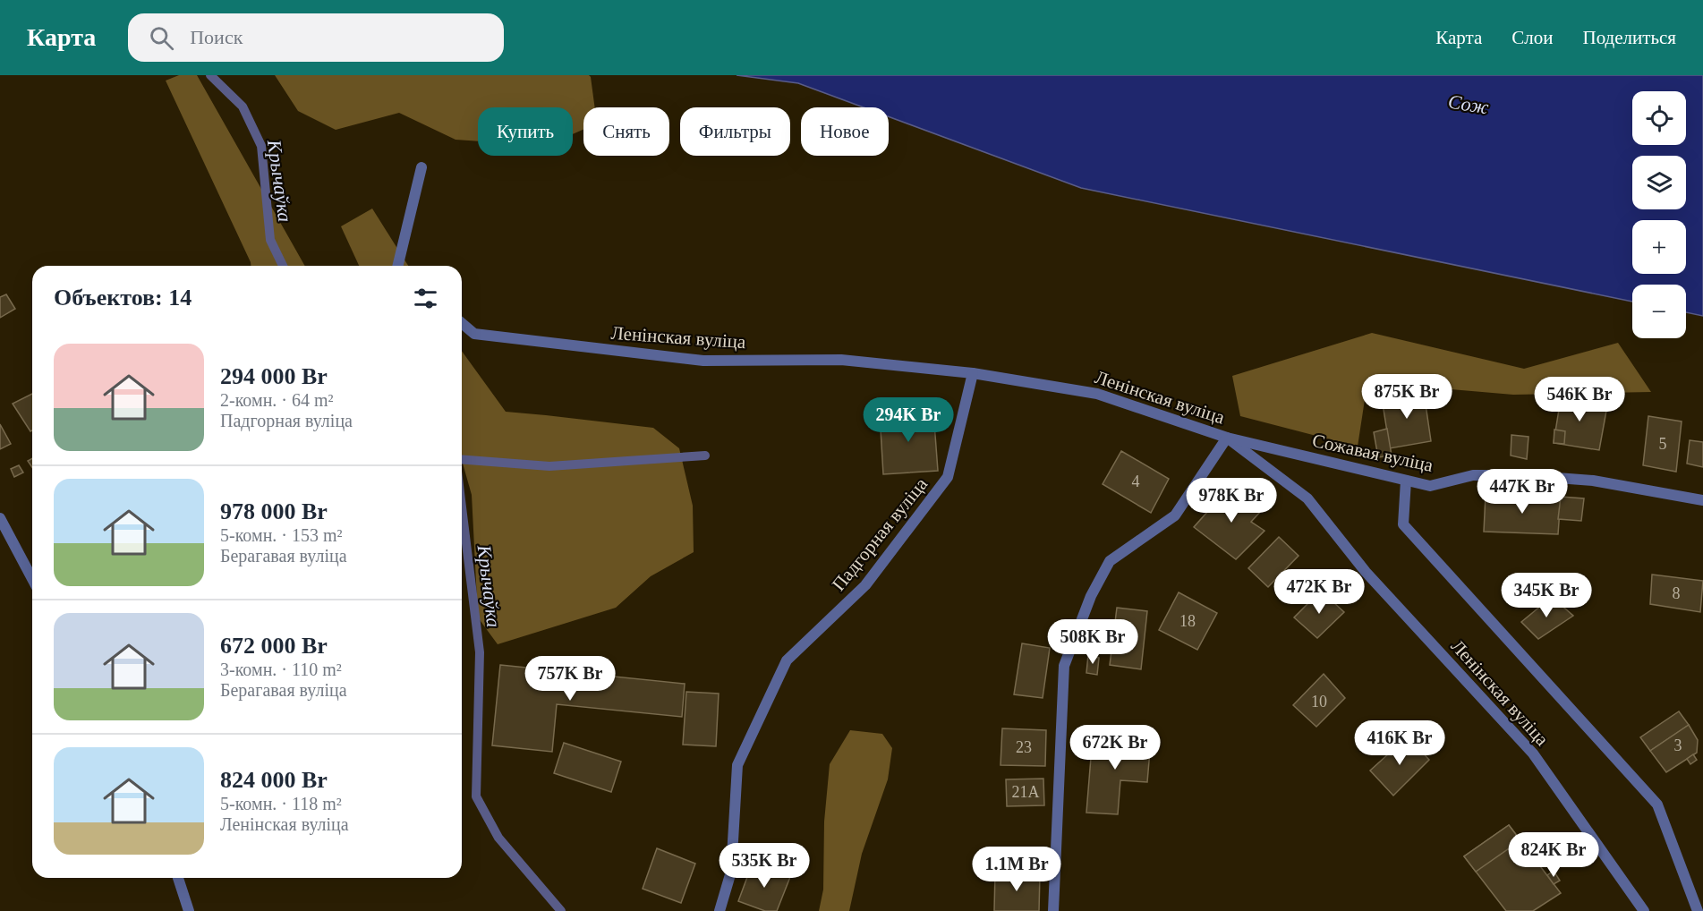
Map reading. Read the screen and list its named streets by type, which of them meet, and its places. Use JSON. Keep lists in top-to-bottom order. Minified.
{"streets":{"street":["Ленінская вуліца","Сожавая вуліца","Падгорная вуліца"]},"crossings":[["Ленінская вуліца","Сожавая вуліца"],["Ленінская вуліца","Падгорная вуліца"]],"water":["Сож","Крычаўка"],"house_numbers":["5","4","8","18","10","3","23","21А"],"page":{"header":"Карта","search":"Поиск","nav":["Карта","Слои","Поделиться"],"map_buttons":["+","−"],"chip":["Купить","Снять","Фильтры","Новое"],"heading":"Объектов: 14","list":[{"name":"294 000 Br","note":"2-комн. · 64 m² · Падгорная вуліца"},{"name":"978 000 Br","note":"5-комн. · 153 m² · Берагавая вуліца"},{"name":"672 000 Br","note":"3-комн. · 110 m² · Берагавая вуліца"},{"name":"824 000 Br","note":"5-комн. · 118 m² · Ленінская вуліца"}],"price":["875K Br","546K Br","294K Br","447K Br","978K Br","472K Br","345K Br","508K Br","757K Br","416K Br","672K Br","824K Br","535K Br","1.1M Br"]}}
